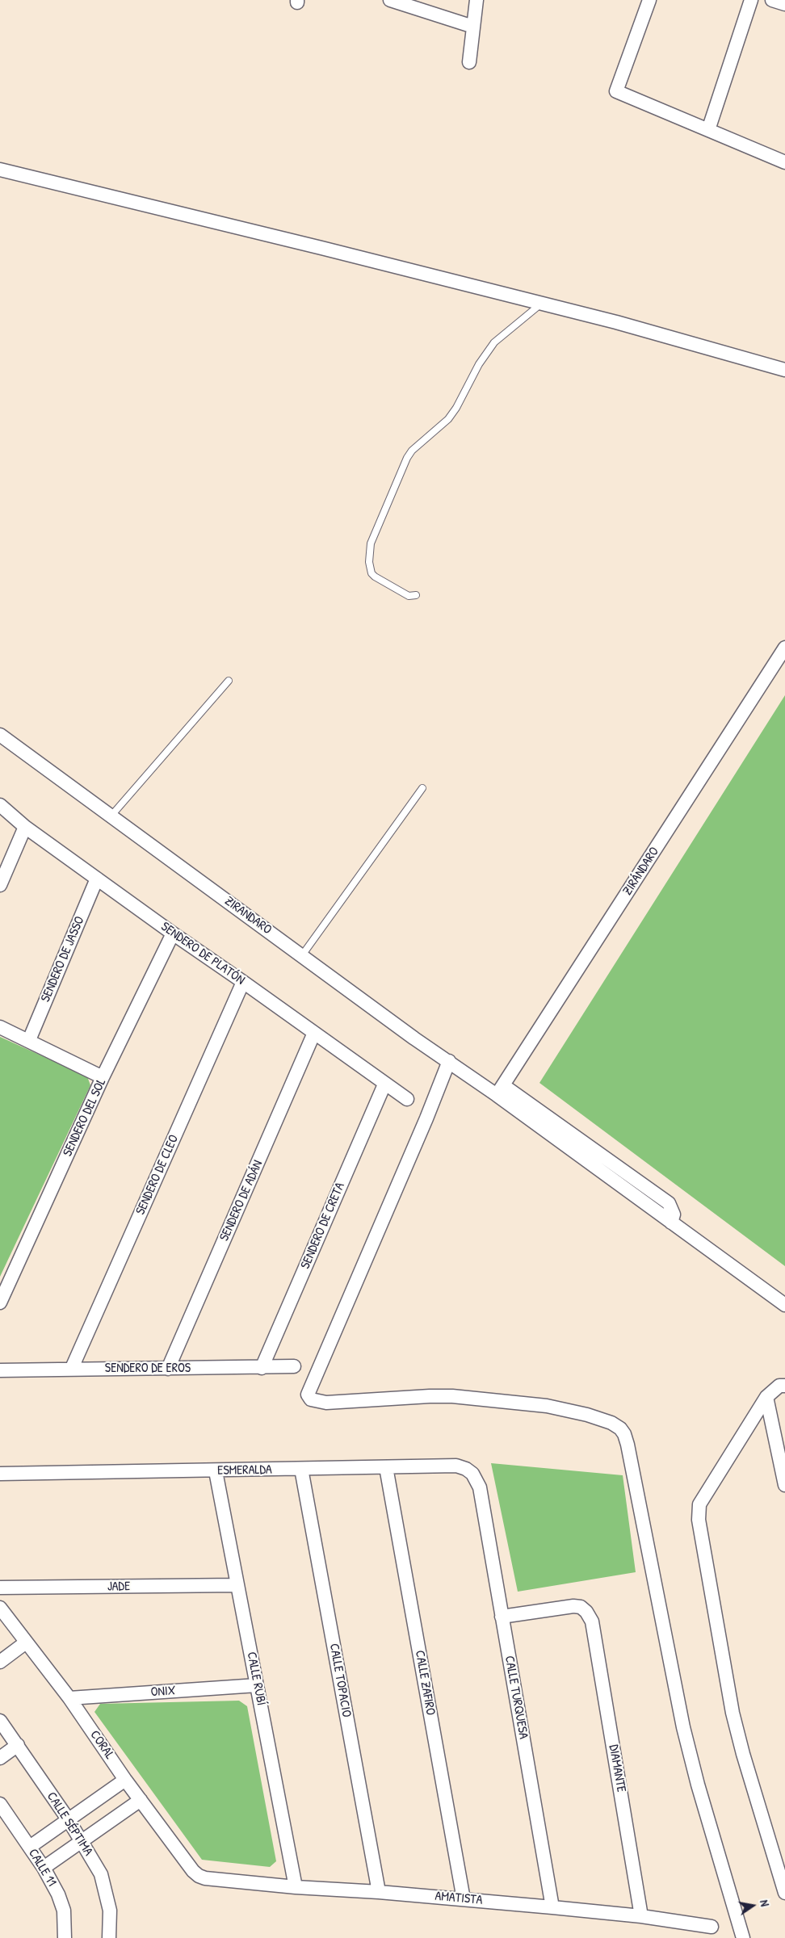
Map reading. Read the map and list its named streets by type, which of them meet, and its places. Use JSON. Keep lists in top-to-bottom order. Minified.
{"streets":{"street":["ZIRÁNDARO","ZIRANDARO","SENDERO DE PLATÓN","SENDERO DE JASSO","SENDERO DEL SOL","SENDERO DE CLEO","SENDERO DE ADÁN","SENDERO DE CRETA","SENDERO DE EROS","ESMERALDA","JADE","CALLE RUBÍ","CALLE TOPACIO","CALLE ZAFIRO","ONIX","CALLE TURQUESA","CORAL","DIAMANTE","CALLE SÉPTIMA","CALLE 11","AMATISTA"]},"crossings":[["ZIRÁNDARO","ZIRANDARO"],["SENDERO DE PLATÓN","SENDERO DE JASSO"],["SENDERO DE PLATÓN","SENDERO DEL SOL"],["SENDERO DE PLATÓN","SENDERO DE CLEO"],["SENDERO DE PLATÓN","SENDERO DE ADÁN"],["SENDERO DE PLATÓN","SENDERO DE CRETA"],["SENDERO DE CLEO","SENDERO DE EROS"],["SENDERO DE ADÁN","SENDERO DE EROS"],["SENDERO DE CRETA","SENDERO DE EROS"],["ESMERALDA","CALLE RUBÍ"],["ESMERALDA","CALLE TOPACIO"],["ESMERALDA","CALLE ZAFIRO"],["ESMERALDA","CALLE TURQUESA"],["JADE","CALLE RUBÍ"],["CALLE RUBÍ","ONIX"],["CALLE RUBÍ","AMATISTA"],["CALLE TOPACIO","AMATISTA"],["CALLE ZAFIRO","AMATISTA"],["ONIX","CORAL"],["CALLE TURQUESA","DIAMANTE"],["CALLE TURQUESA","AMATISTA"],["CORAL","AMATISTA"],["DIAMANTE","AMATISTA"]],"north":"right"}
